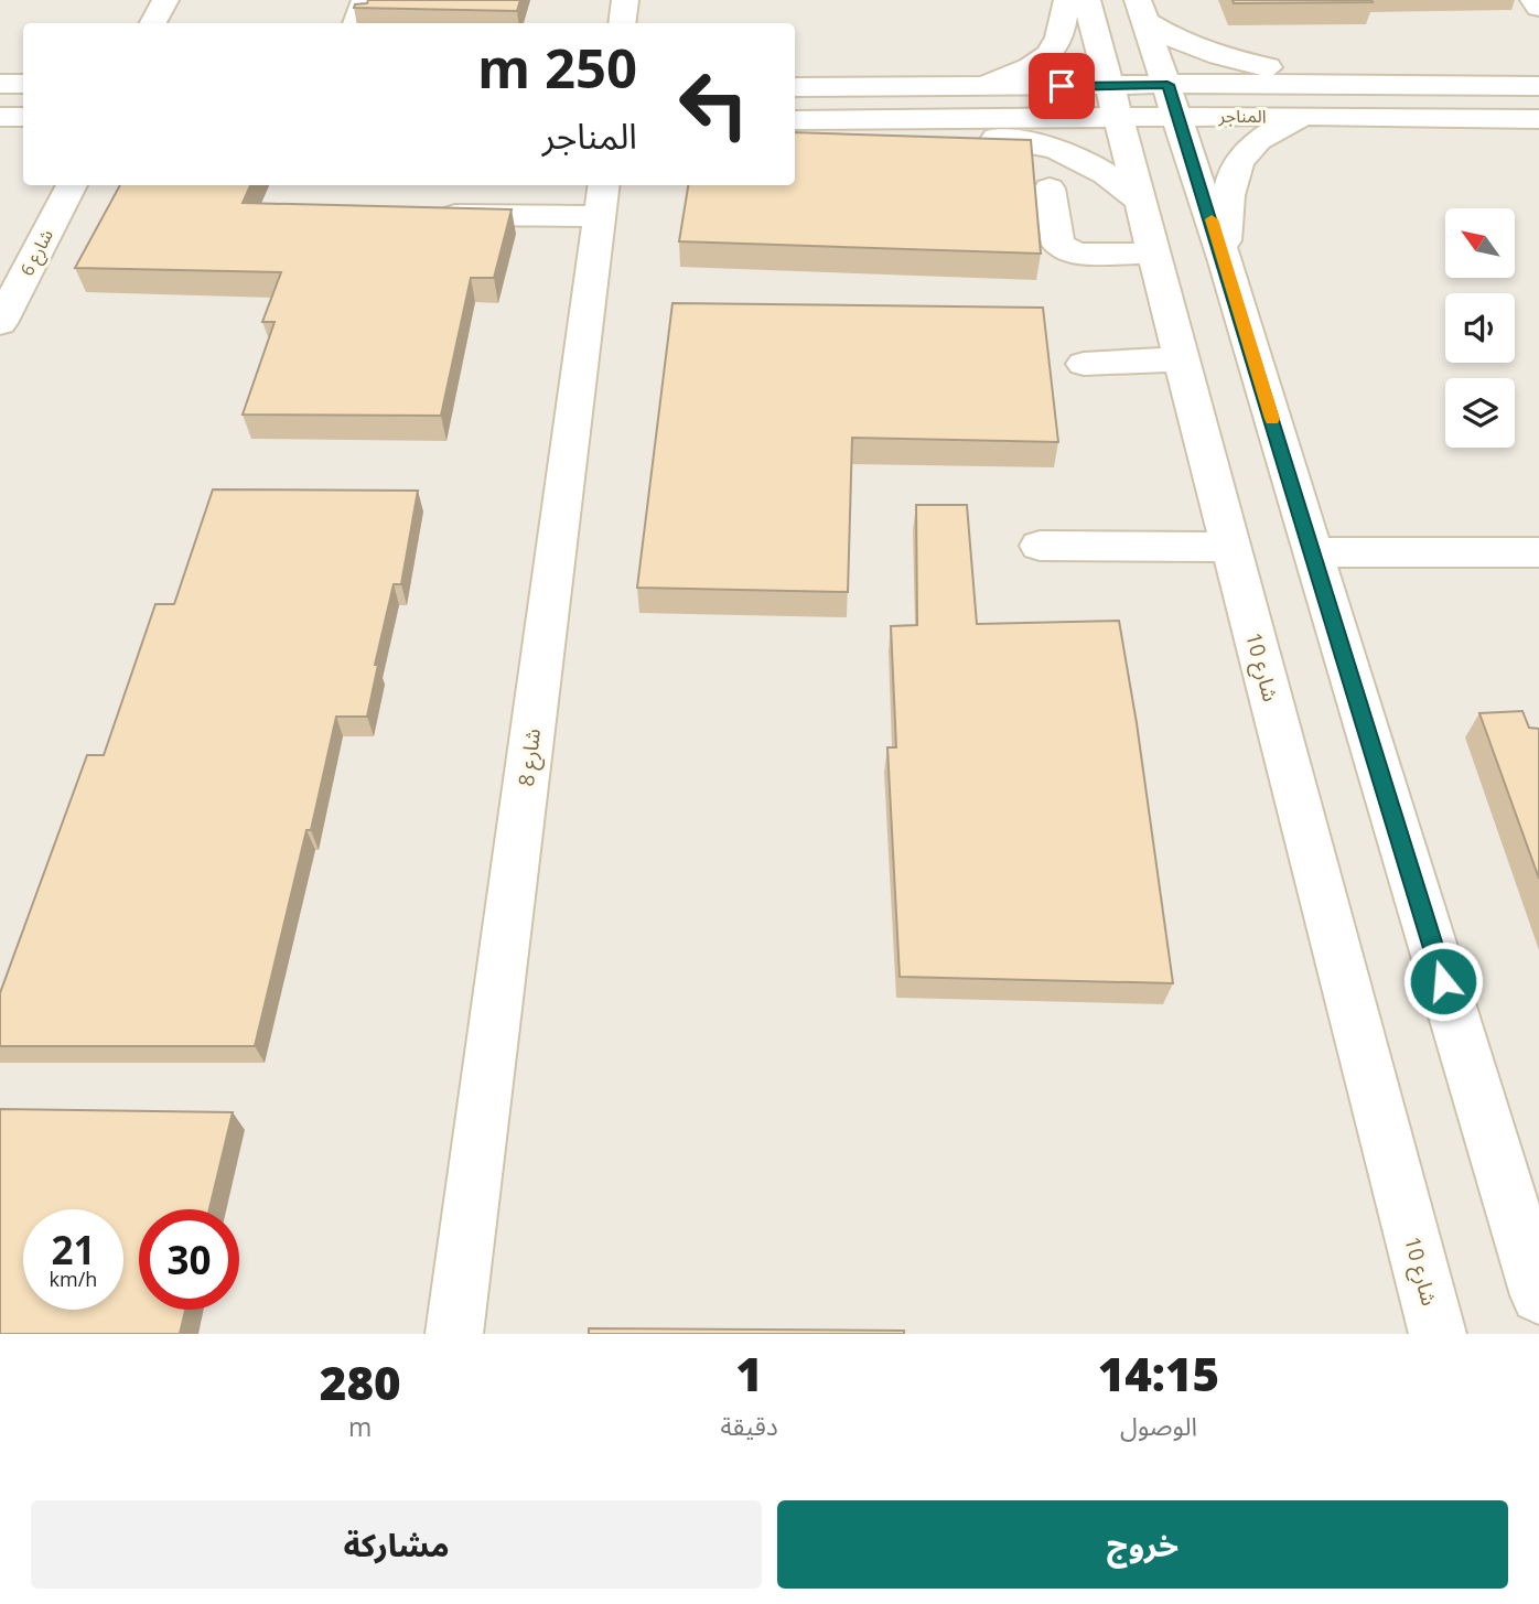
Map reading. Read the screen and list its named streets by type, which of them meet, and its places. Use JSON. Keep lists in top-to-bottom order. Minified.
{"streets":{"street":["المناجر","شارع 6","شارع 10","شارع 8"]},"crossings":[["المناجر","شارع 10"]],"north":"top left","page":{"turn":["250 m","المناجر"],"speed":"21 km/h","limit":"30","eta":["14:15","الوصول","1","دقيقة","280","m"],"buttons":["خروج","مشاركة"]}}
